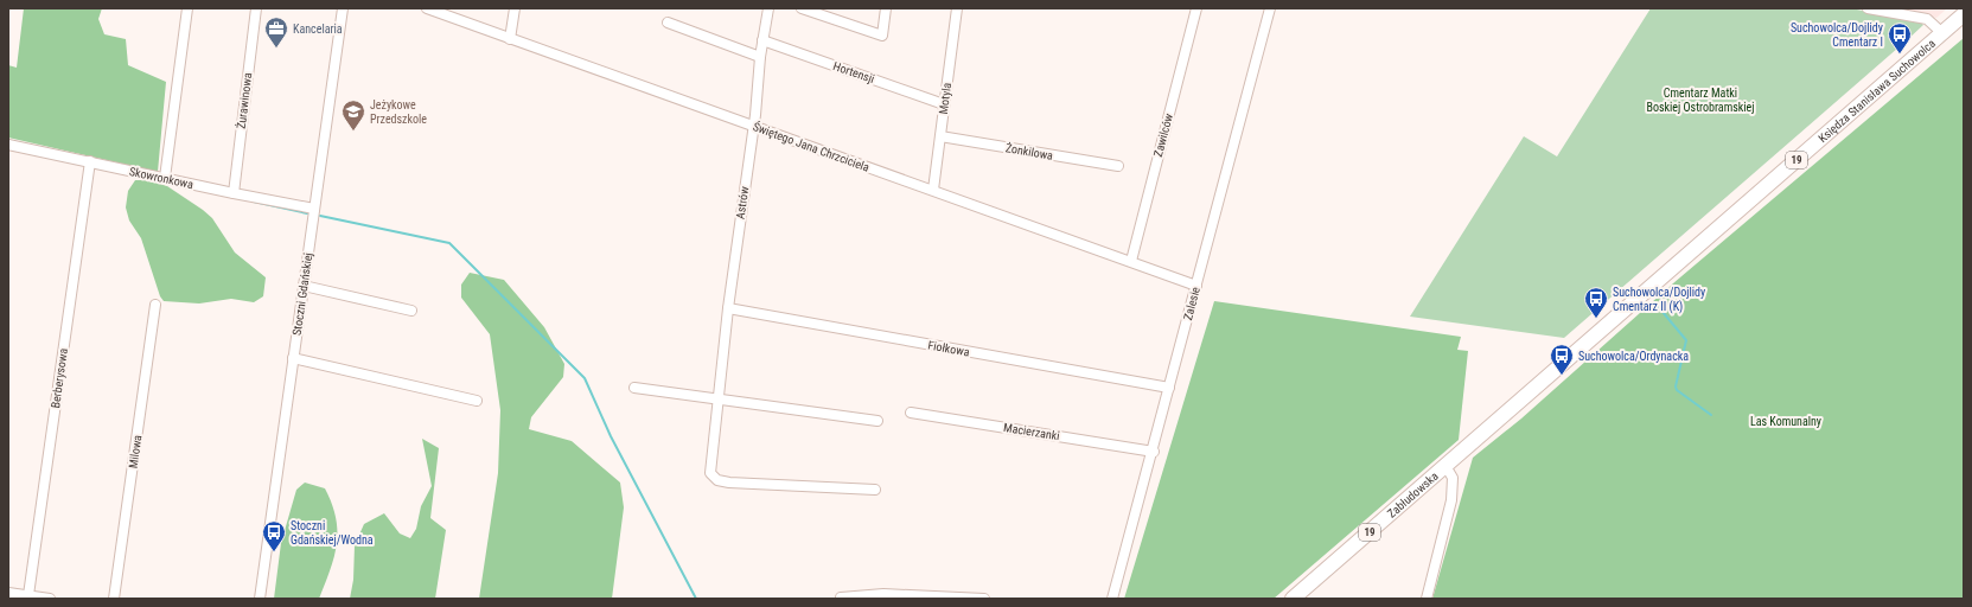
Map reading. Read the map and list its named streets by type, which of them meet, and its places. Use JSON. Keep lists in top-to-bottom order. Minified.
{"streets":{"highway":["Księdza Stanisława Suchowolca","19","Zabłudowska"],"street":["Hortensji","Motyla","Żurawinowa","Zawilców","Świętego Jana Chrzciciela","Żonkilowa","Skowronkowa","Astrów","Stoczni Gdańskiej","Zalesie","Fiołkowa","Berberysowa","Macierzanki","Milowa"]},"crossings":[["Hortensji","Motyla"],["Hortensji","Astrów"],["Księdza Stanisława Suchowolca","Zabłudowska"],["Motyla","Świętego Jana Chrzciciela"],["Motyla","Żonkilowa"],["Żurawinowa","Skowronkowa"],["Zawilców","Świętego Jana Chrzciciela"],["Świętego Jana Chrzciciela","Astrów"],["Świętego Jana Chrzciciela","Zalesie"],["Skowronkowa","Stoczni Gdańskiej"],["Skowronkowa","Berberysowa"],["Astrów","Fiołkowa"],["Zalesie","Fiołkowa"],["Zalesie","Macierzanki"]],"parks":["Cmentarz Matki Boskiej Ostrobramskiej","Las Komunalny"],"places":{"office":["Kancelaria"],"bus stop":["Suchowolca/Dojlidy Cmentarz I","Suchowolca/Dojlidy Cmentarz II (K)","Suchowolca/Ordynacka","Stoczni Gdańskiej/Wodna"],"school or university":["Jeżykowe Przedszkole"]}}
